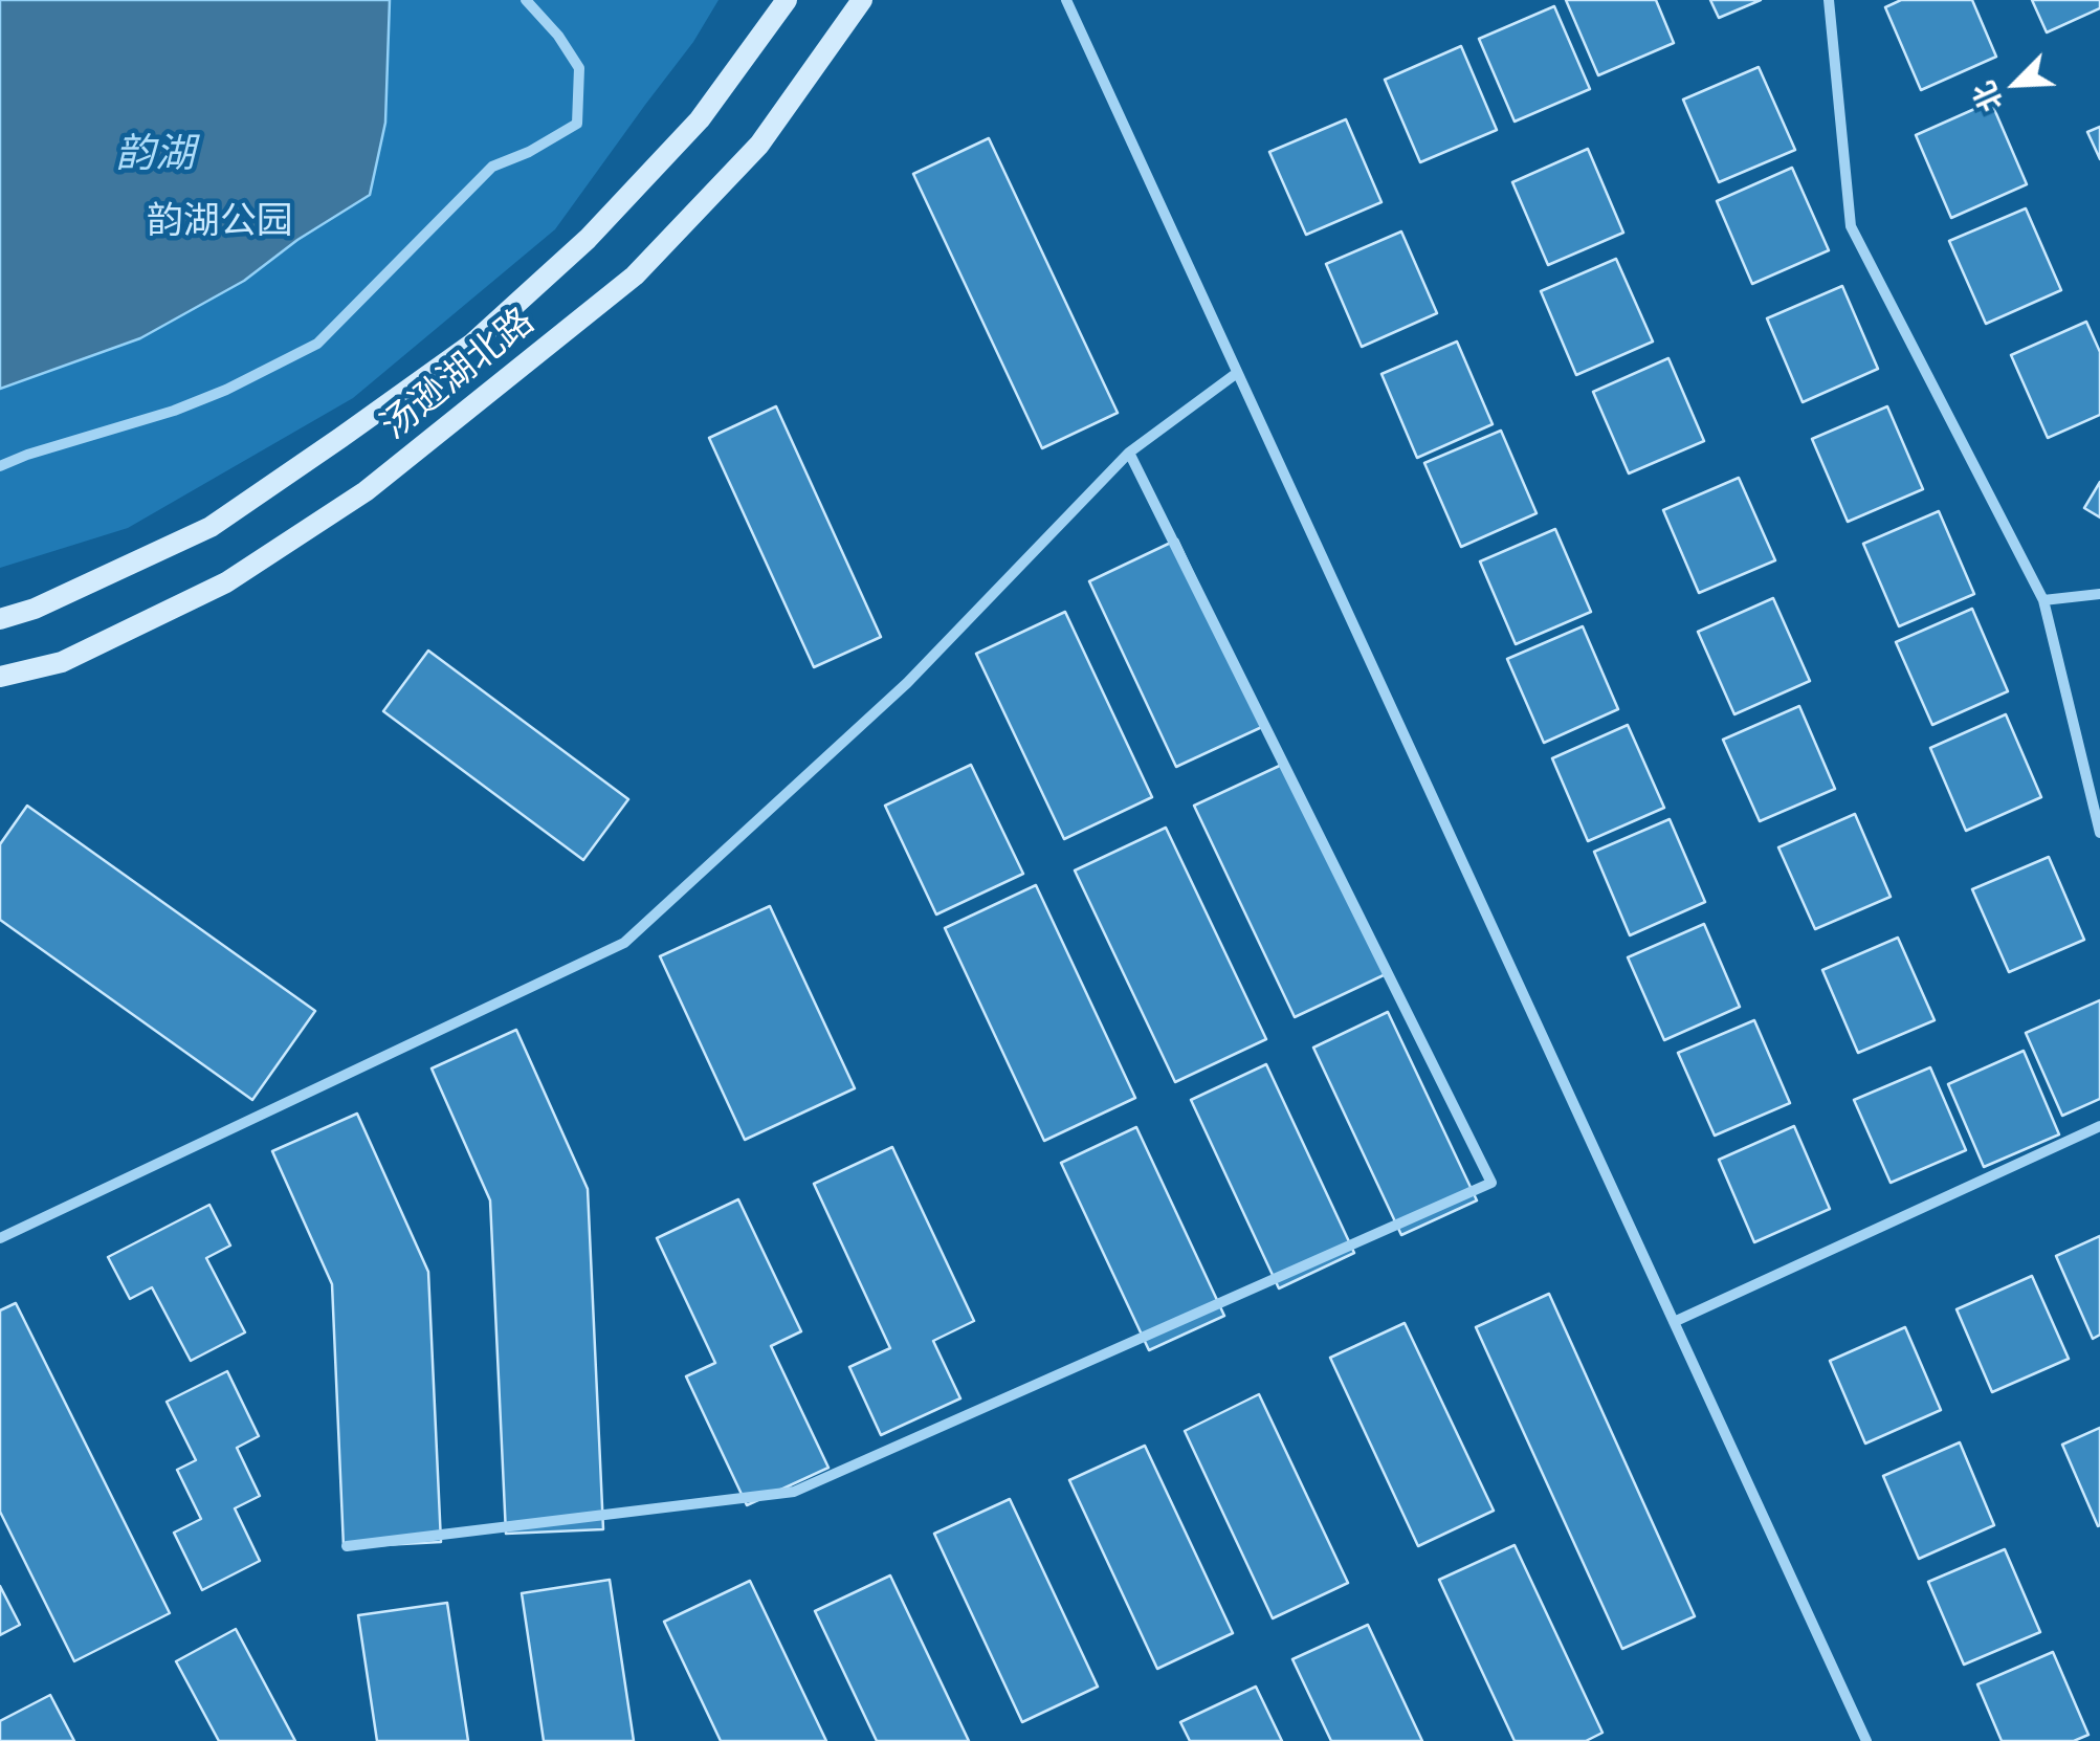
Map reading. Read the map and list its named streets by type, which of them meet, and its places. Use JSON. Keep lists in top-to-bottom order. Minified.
{"streets":{"street":["汤逊湖北路"]},"water":["韵湖"],"parks":["韵湖公园"],"north":"bottom left"}
